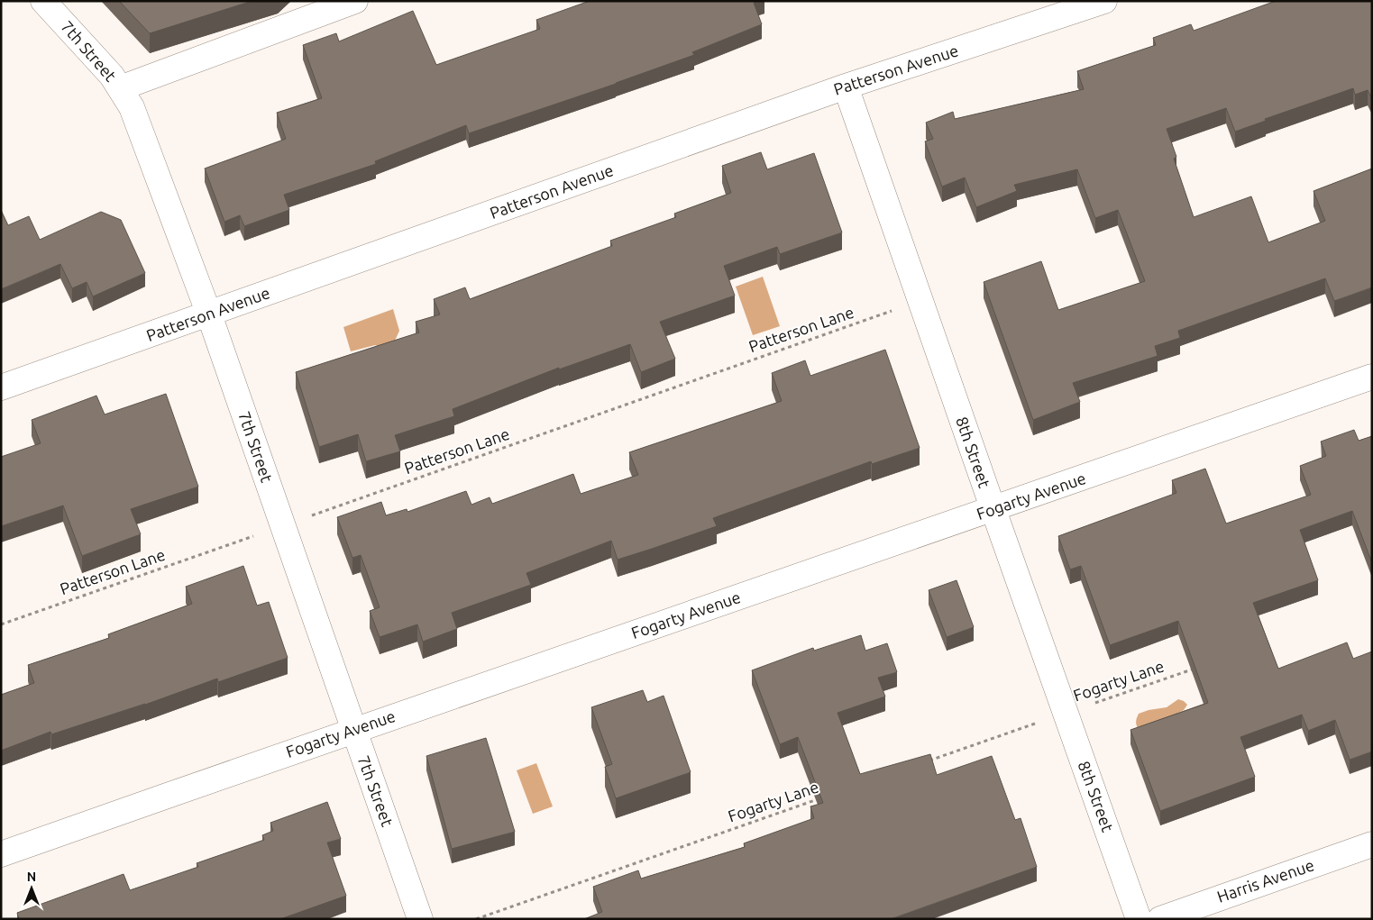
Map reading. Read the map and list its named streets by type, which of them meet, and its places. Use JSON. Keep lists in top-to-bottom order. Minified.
{"streets":{"street":["7th Street","Patterson Avenue","8th Street","Fogarty Avenue","Harris Avenue"],"path":["Patterson Lane","Fogarty Lane"]},"crossings":[["7th Street","Patterson Avenue"],["7th Street","Patterson Lane"],["7th Street","Fogarty Avenue"],["Patterson Avenue","8th Street"],["Patterson Lane","8th Street"],["8th Street","Fogarty Avenue"],["8th Street","Fogarty Lane"]],"north":"top"}
